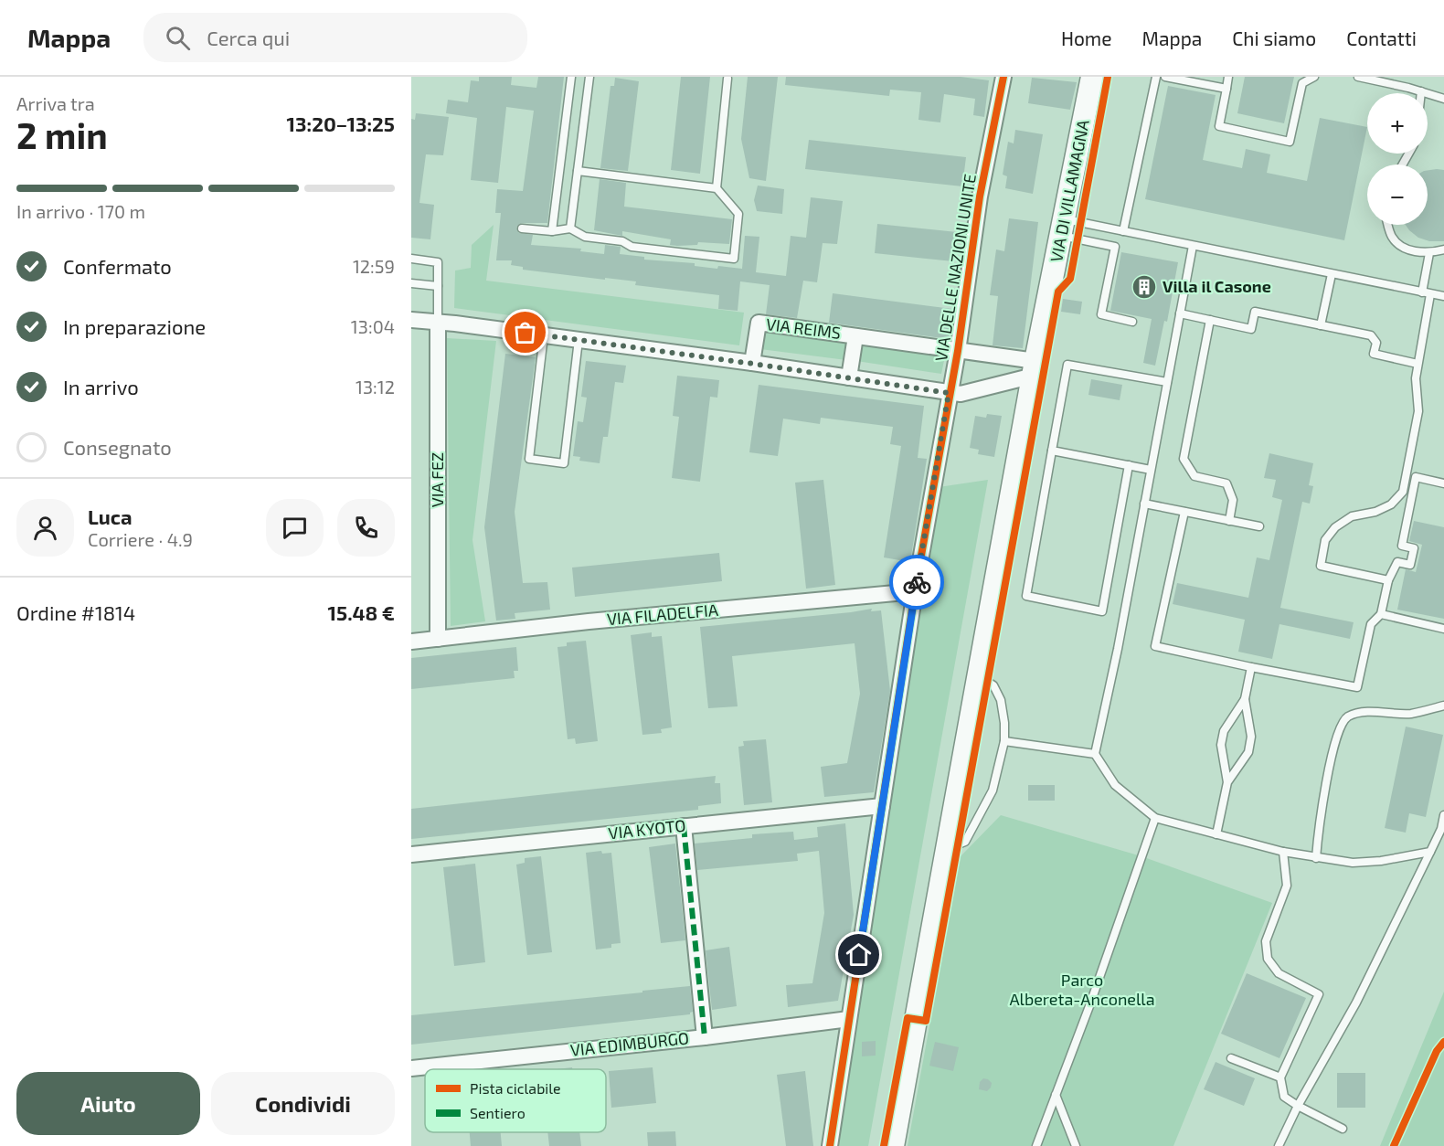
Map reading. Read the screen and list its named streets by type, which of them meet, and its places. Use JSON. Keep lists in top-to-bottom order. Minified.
{"streets":{"main road":["VIA DI VILLAMAGNA"],"street":["VIA DELLE NAZIONI UNITE","VIA REIMS","VIA FEZ","VIA FILADELFIA","VIA KYOTO","VIA EDIMBURGO"]},"crossings":[["VIA DI VILLAMAGNA","VIA REIMS"],["VIA DELLE NAZIONI UNITE","VIA REIMS"],["VIA DELLE NAZIONI UNITE","VIA FILADELFIA"],["VIA DELLE NAZIONI UNITE","VIA KYOTO"],["VIA DELLE NAZIONI UNITE","VIA EDIMBURGO"],["VIA FEZ","VIA FILADELFIA"]],"parks":["Parco Albereta-Anconella"],"places":{"building":["Villa il Casone"]},"legend":["Pista ciclabile","Sentiero"],"page":{"header":"Mappa","search":"Cerca qui","nav":["Home","Mappa","Chi siamo","Contatti"],"heading":["2 min","Arriva tra","13:20–13:25"],"panel":["Luca","Corriere · 4.9","Ordine #1814","15.48 €"],"map_buttons":["+","−"],"bar":"In arrivo · 170 m","list":[["Confermato","12:59"],["In preparazione","13:04"],["In arrivo","13:12"],"Consegnato"],"buttons":["Aiuto","Condividi"]}}
